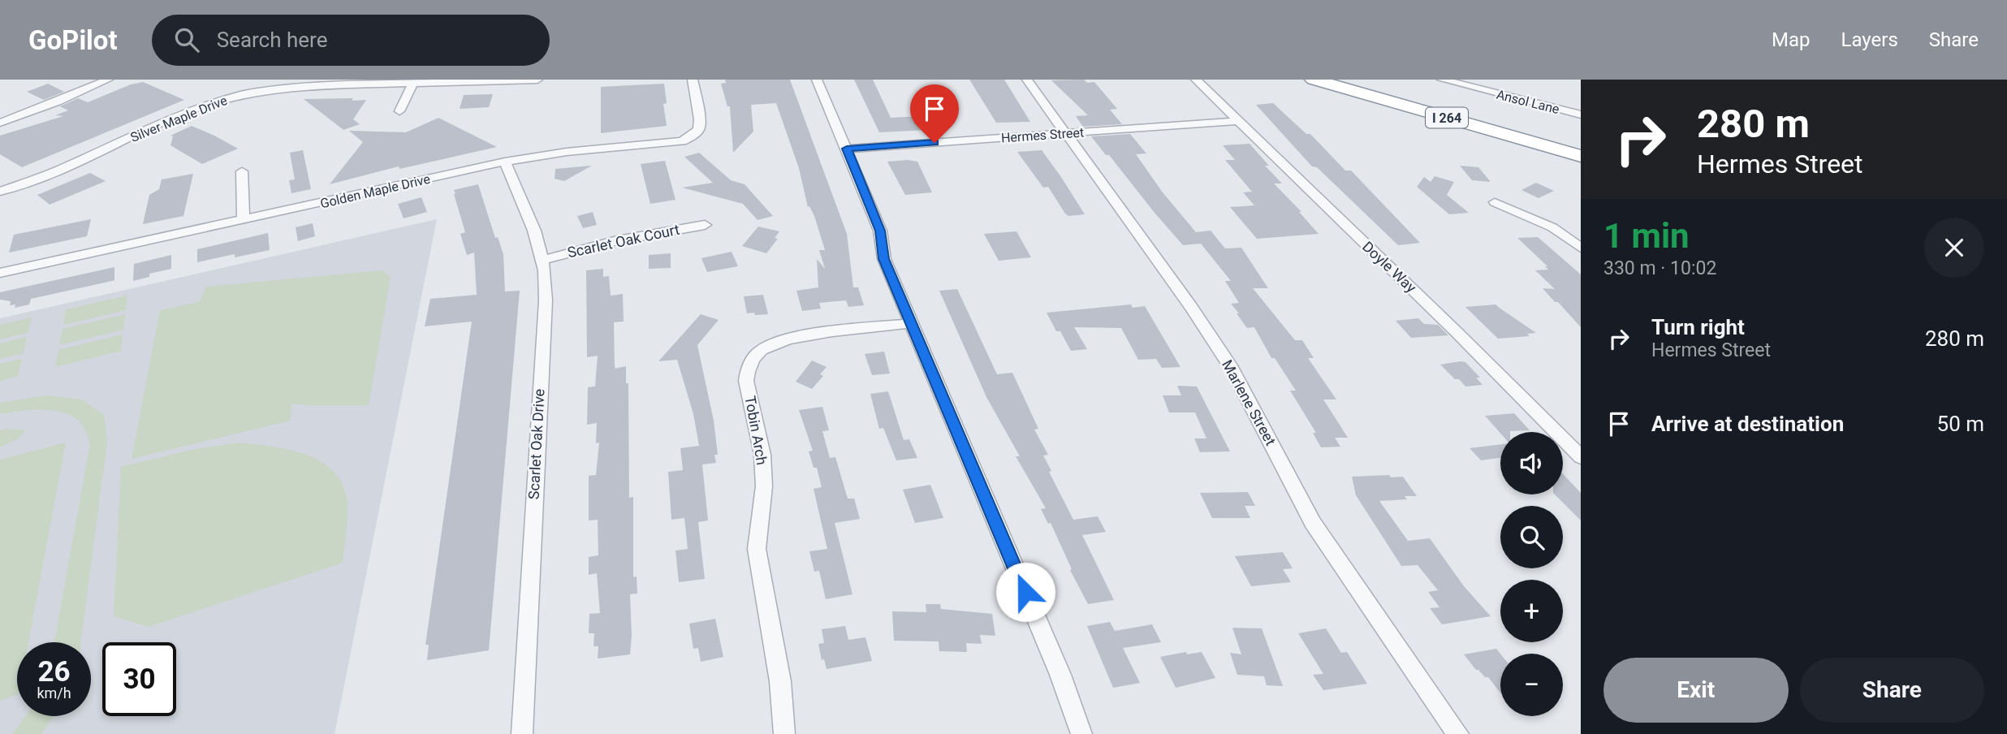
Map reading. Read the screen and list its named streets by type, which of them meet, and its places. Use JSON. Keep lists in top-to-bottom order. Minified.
{"streets":{"highway":["I 264"],"street":["Ansol Lane","Silver Maple Drive","Hermes Street","Golden Maple Drive","Scarlet Oak Court","Doyle Way","Marlene Street","Tobin Arch","Scarlet Oak Drive"]},"crossings":[["Hermes Street","Doyle Way"],["Hermes Street","Marlene Street"],["Golden Maple Drive","Scarlet Oak Drive"],["Scarlet Oak Court","Scarlet Oak Drive"]],"page":{"header":"GoPilot","search":"Search here","nav":["Map","Layers","Share"],"turn":["280 m","Hermes Street"],"heading":["1 min","330 m · 10:02"],"list":[{"name":"Turn right","note":"Hermes Street","value":"280 m"},{"name":"Arrive at destination","value":"50 m"}],"map_buttons":["+","−"],"speed":"26 km/h","limit":"30","buttons":["Exit","Share"]}}
